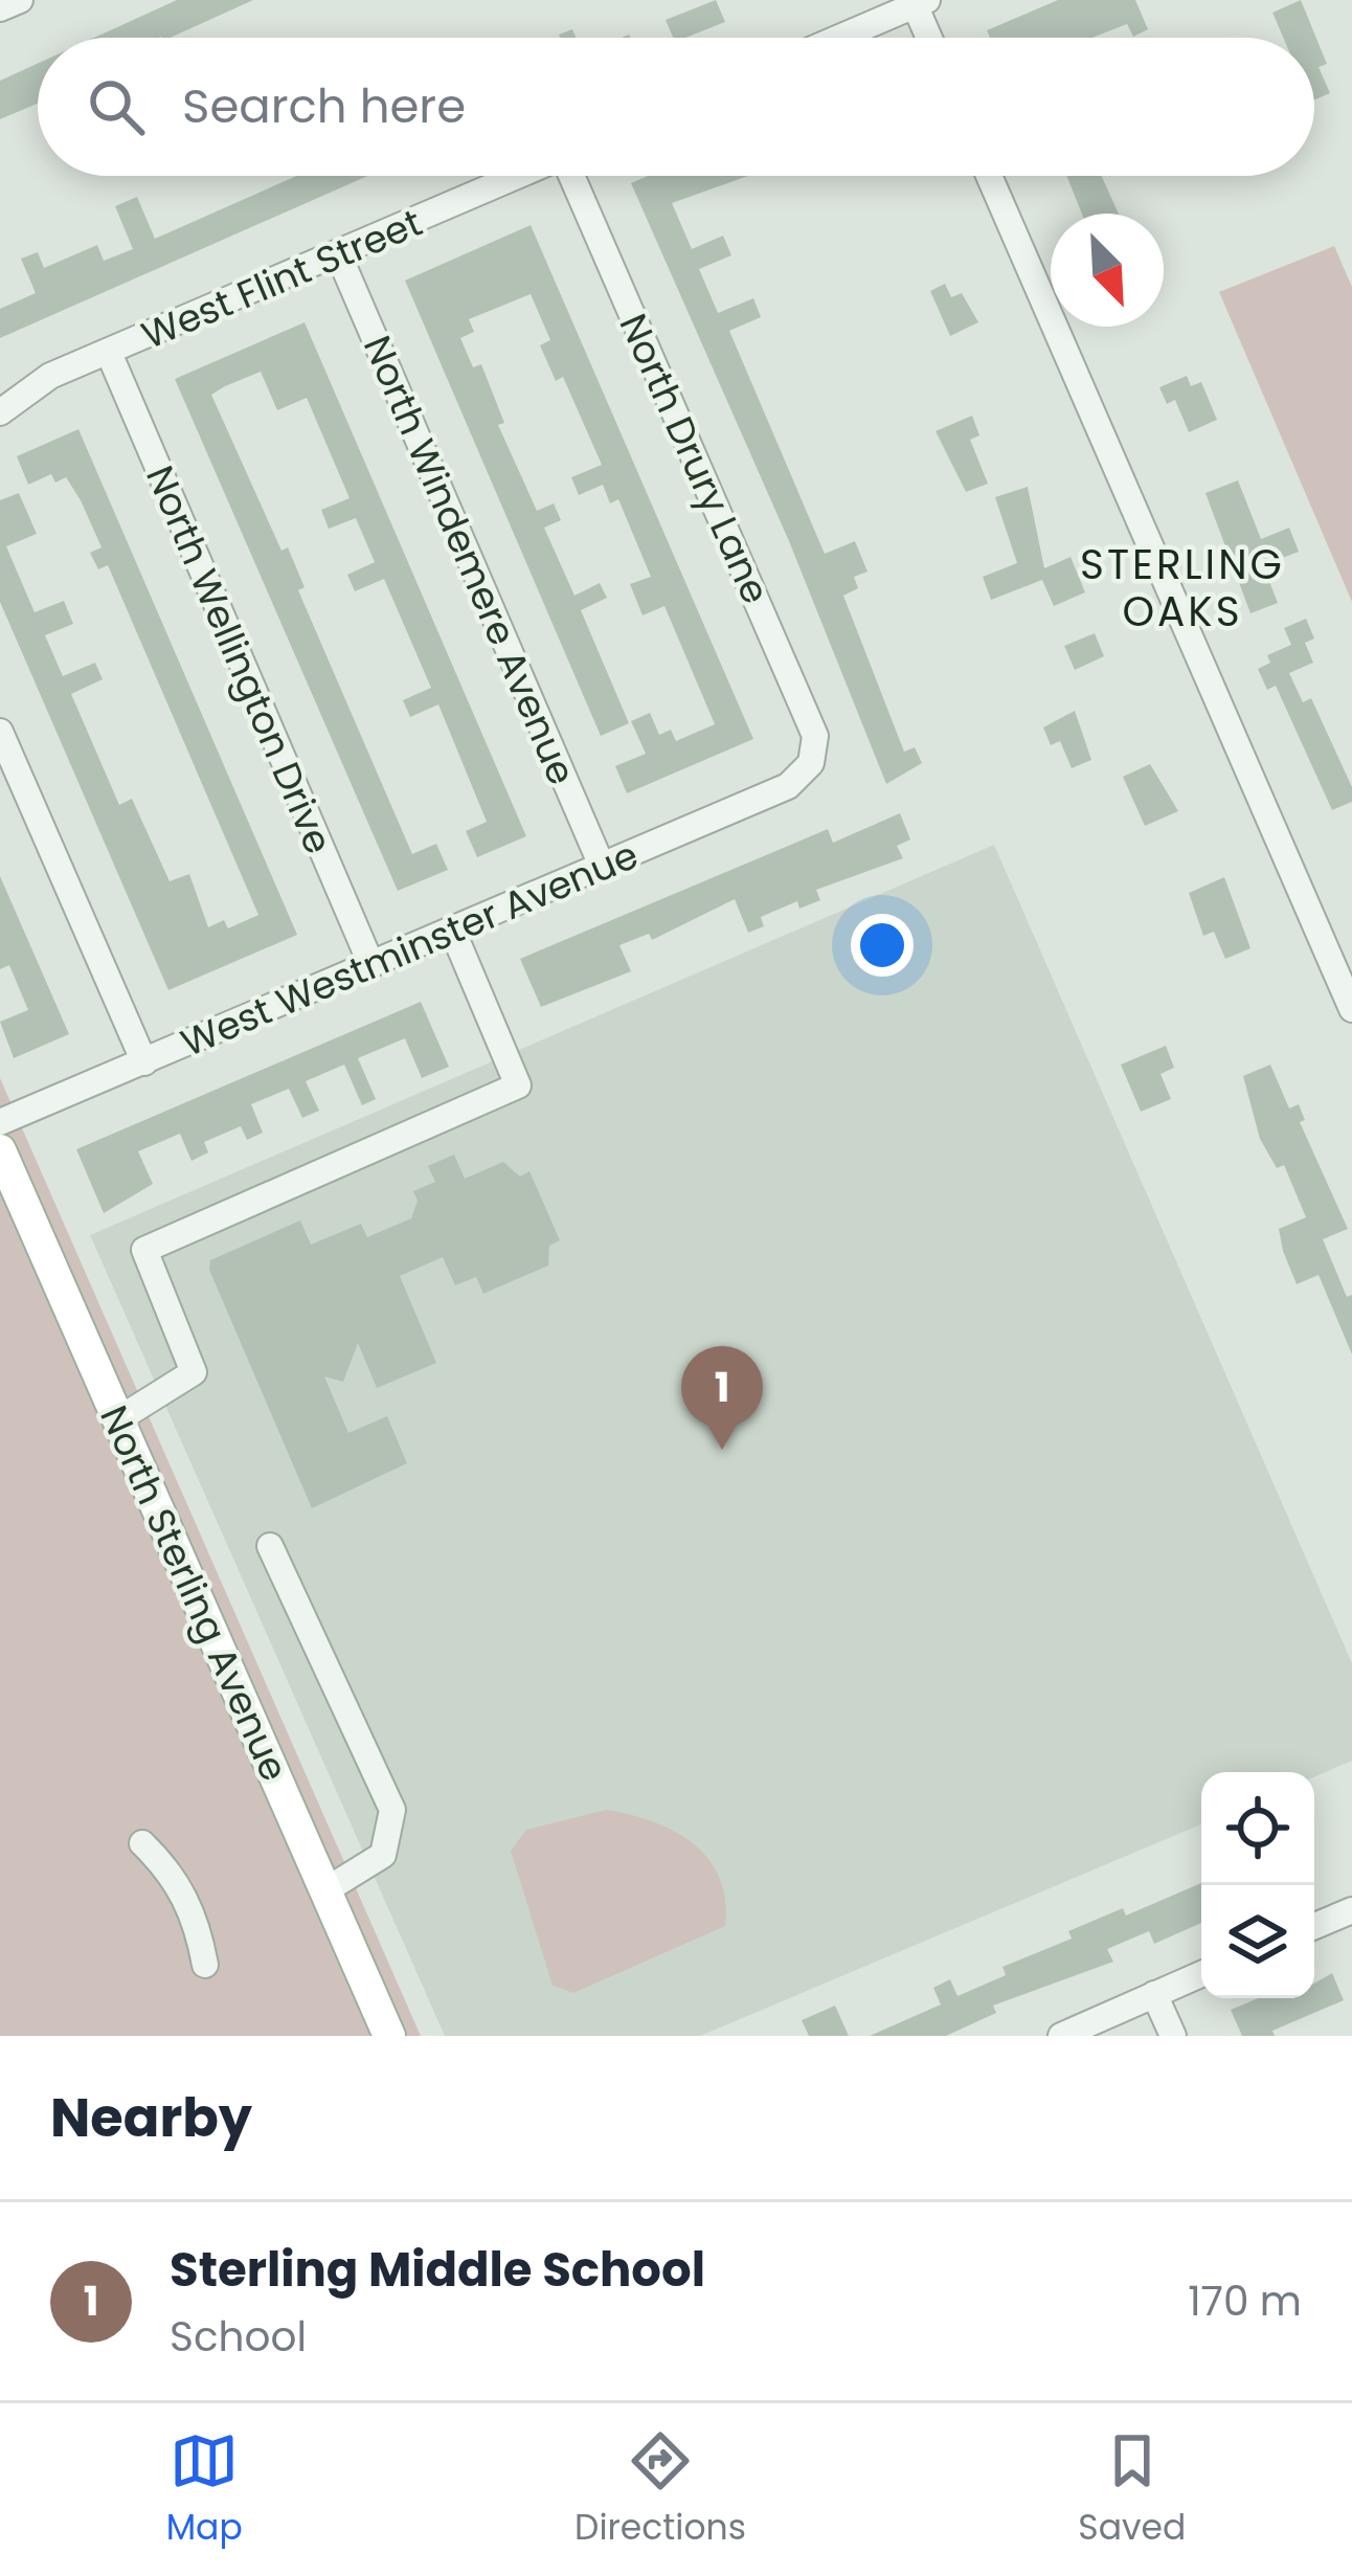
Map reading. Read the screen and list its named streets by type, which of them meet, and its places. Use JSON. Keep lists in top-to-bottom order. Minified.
{"streets":{"main road":["North Sterling Avenue"],"street":["West Flint Street","North Drury Lane","North Windemere Avenue","North Wellington Drive","West Westminster Avenue"]},"crossings":[["West Flint Street","North Windemere Avenue"],["West Flint Street","North Wellington Drive"],["North Drury Lane","West Westminster Avenue"],["North Windemere Avenue","West Westminster Avenue"],["North Wellington Drive","West Westminster Avenue"]],"districts":["STERLING OAKS"],"north":"bottom right","page":{"search":"Search here","pins":"1","heading":"Nearby","list":[{"mark":"1","name":"Sterling Middle School","note":"School","value":"170 m"}],"nav":["Map","Directions","Saved"]}}
